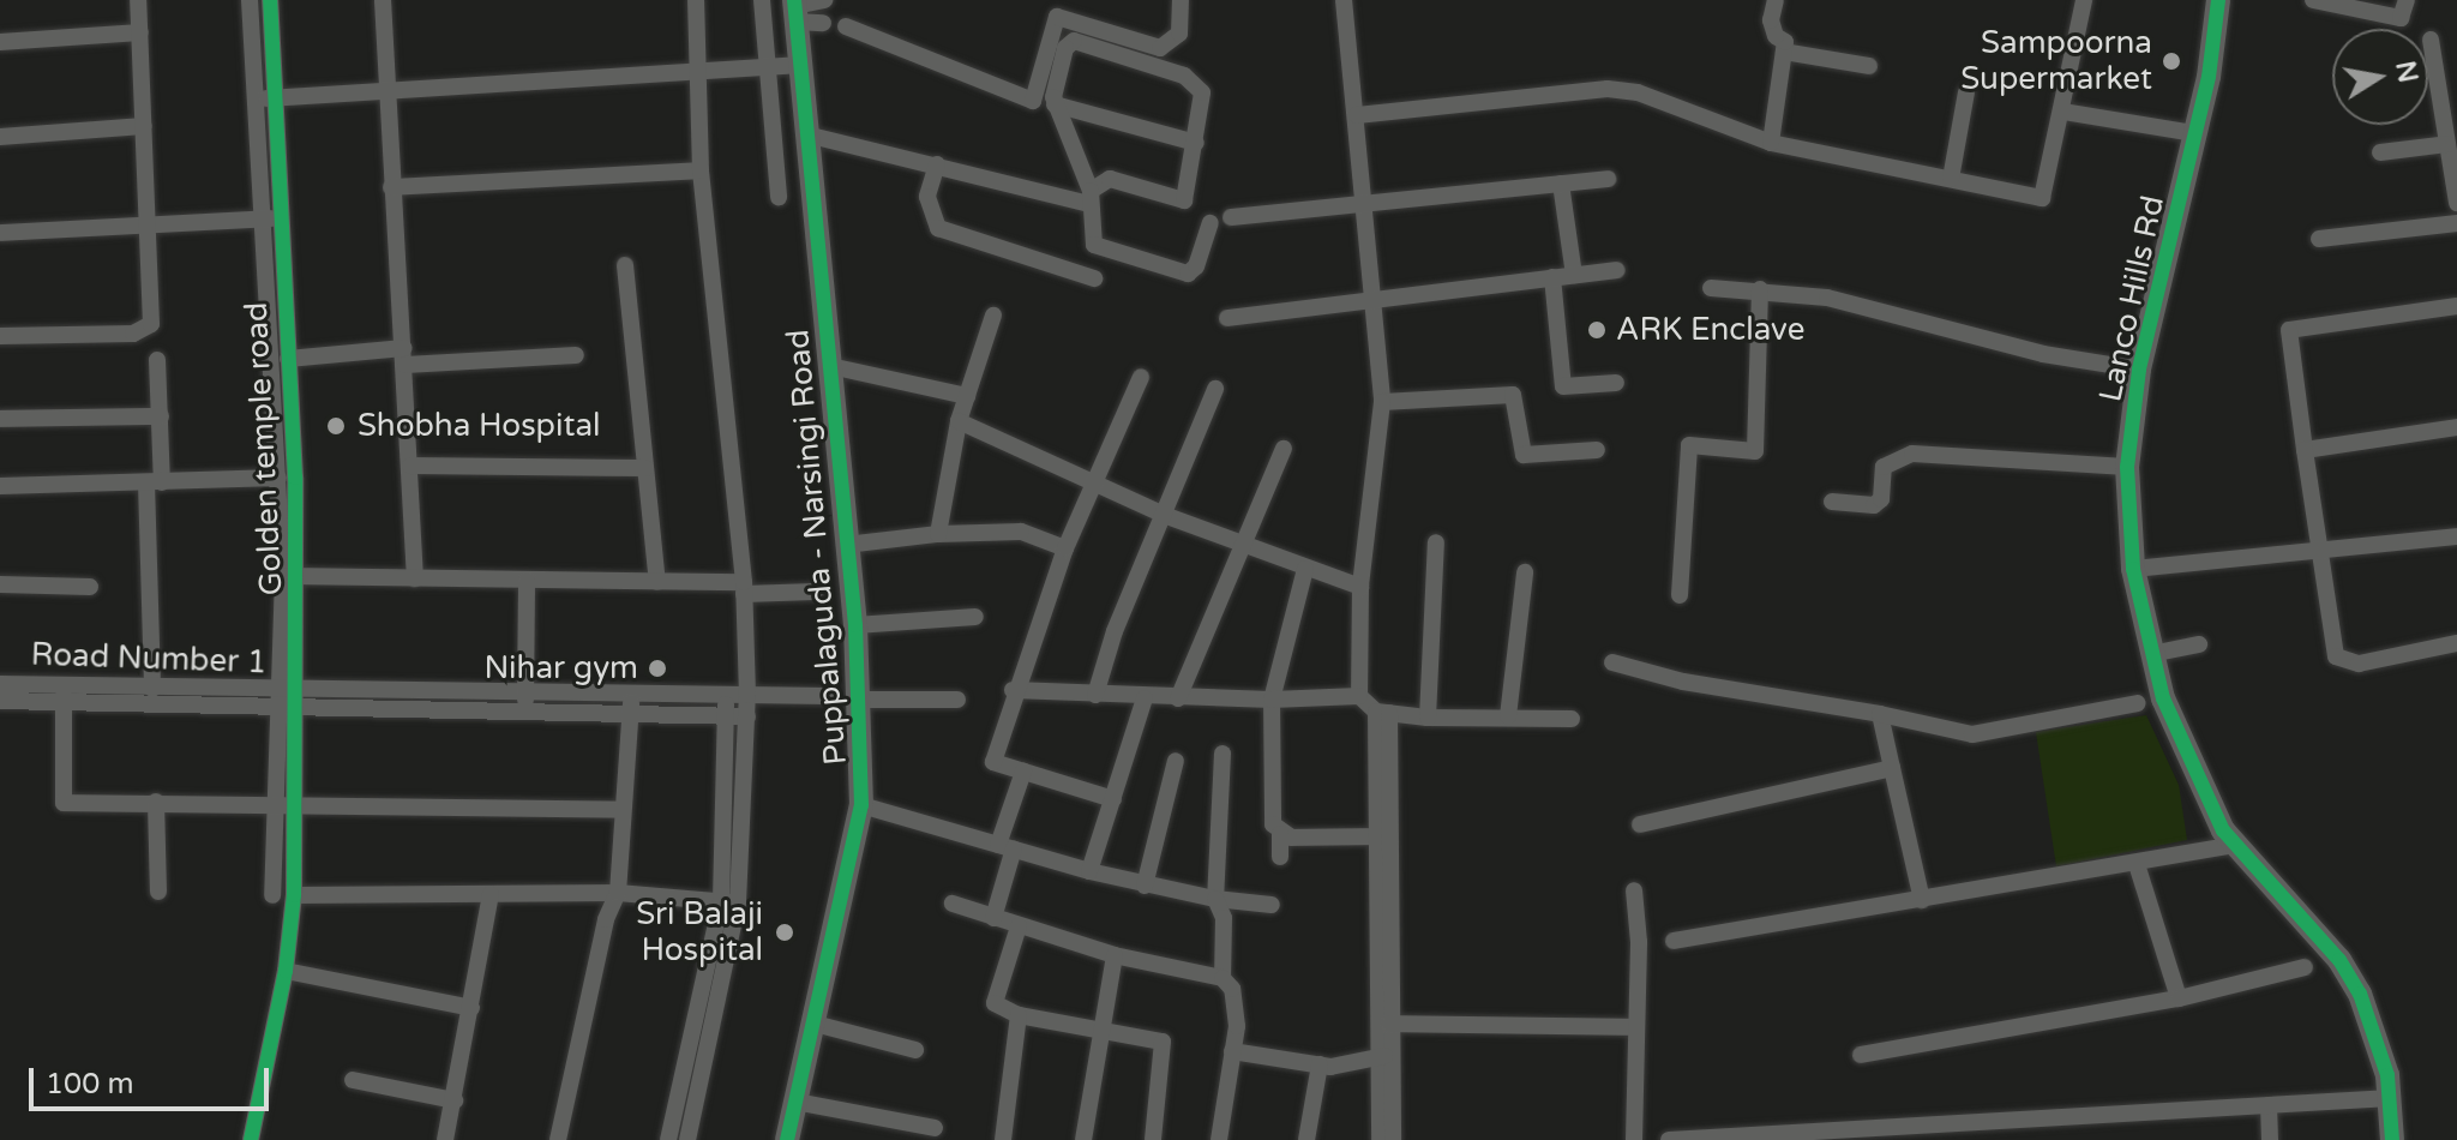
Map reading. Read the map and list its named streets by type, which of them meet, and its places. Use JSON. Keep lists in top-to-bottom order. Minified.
{"streets":{"street":["Lanco Hills Rd","Golden temple road","Puppalaguda - Narsingi Road","Road Number 1"]},"crossings":[["Golden temple road","Road Number 1"]],"places":["Sampoorna Supermarket","ARK Enclave","Shobha Hospital","Nihar gym","Sri Balaji Hospital"],"scale_bar":"100 m","north":"right"}
